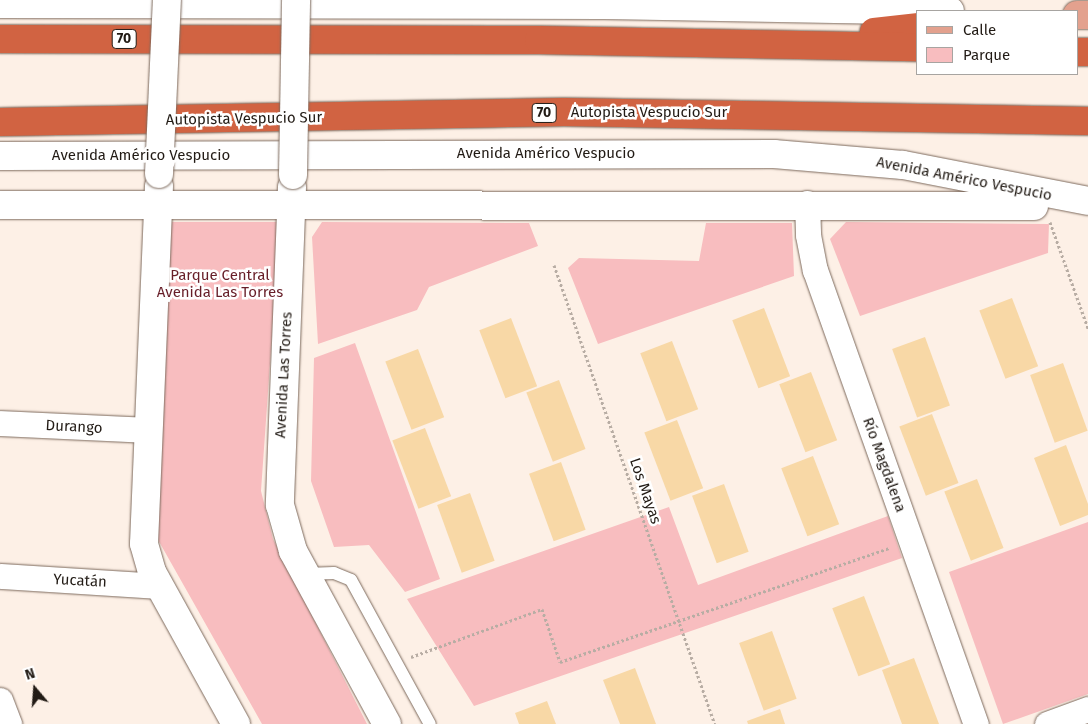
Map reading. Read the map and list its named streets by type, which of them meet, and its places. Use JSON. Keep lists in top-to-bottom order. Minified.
{"streets":{"highway":["70","Autopista Vespucio Sur"],"street":["Avenida Américo Vespucio","Avenida Las Torres","Durango","Río Magdalena","Yucatán"],"path":["Los Mayas"]},"crossings":[["Avenida Américo Vespucio","Avenida Las Torres"],["Avenida Américo Vespucio","Río Magdalena"]],"parks":["Parque Central Avenida Las Torres"],"legend":["Calle","Parque"],"north":"top"}
